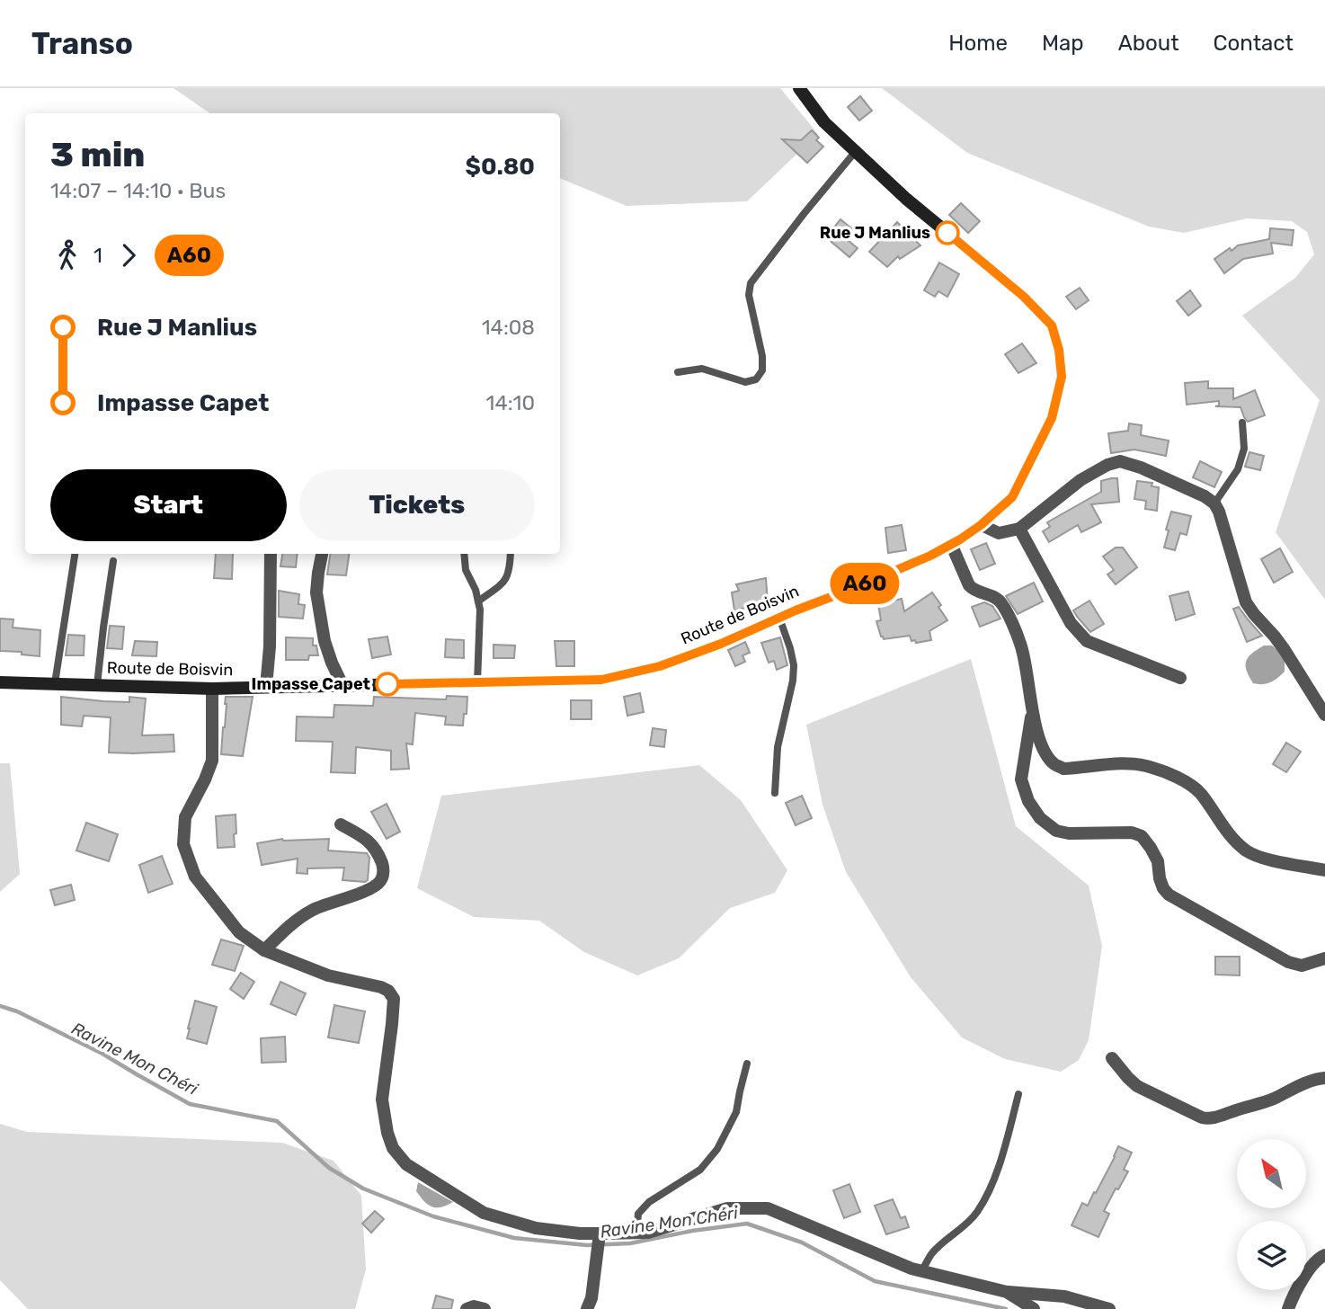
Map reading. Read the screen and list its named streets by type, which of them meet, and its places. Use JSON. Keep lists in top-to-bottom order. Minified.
{"streets":{"main road":["Route de Boisvin"]},"water":["Ravine Mon Chéri"],"places":["Rue J Manlius","Impasse Capet"],"lines":["bus line A60"],"north":"top left","page":{"header":"Transo","nav":["Home","Map","About","Contact"],"on_map":"A60","heading":["3 min","14:07 – 14:10 · Bus","$0.80"],"legs":["1","A60"],"list":[{"name":"Rue J Manlius","value":"14:08"},{"name":"Impasse Capet","value":"14:10"}],"buttons":["Start","Tickets"]}}
